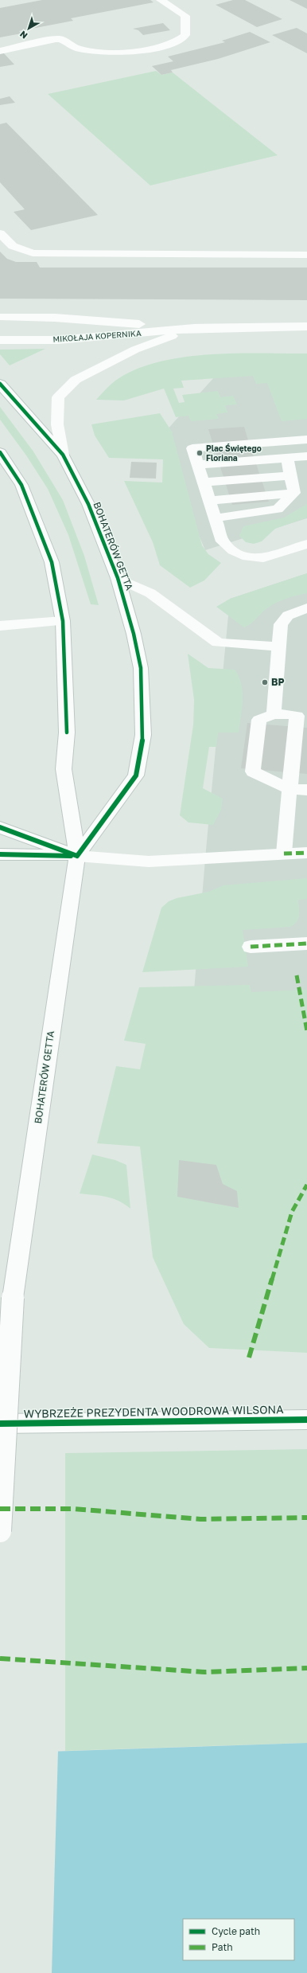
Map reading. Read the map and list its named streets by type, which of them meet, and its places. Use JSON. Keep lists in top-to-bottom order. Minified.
{"streets":{"main road":["MIKOŁAJA KOPERNIKA","BOHATERÓW GETTA","WYBRZEŻE PREZYDENTA WOODROWA WILSONA"]},"places":["Plac Świętego Floriana","BP"],"legend":["Cycle path","Path"],"north":"bottom left"}
